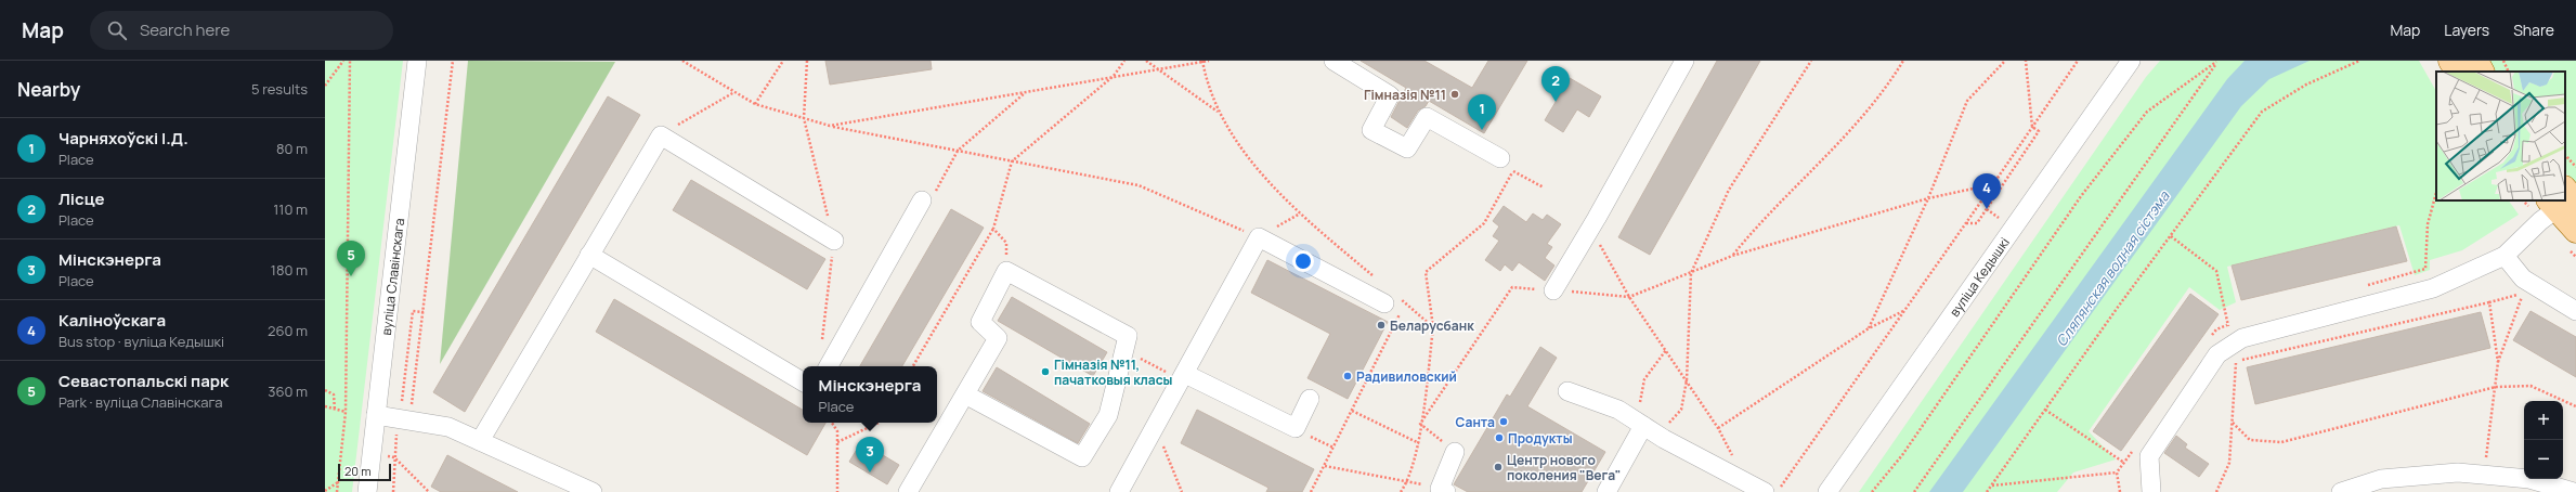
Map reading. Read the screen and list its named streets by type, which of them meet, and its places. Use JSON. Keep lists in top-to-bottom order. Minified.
{"streets":{"street":["вуліца Славінскага","вуліца Кедышкі"]},"water":["Сляпянская водная сістэма"],"places":["Гімназія №11","Беларусбанк","Гімназія №11, пачатковыя класы","Радивиловский","Санта","Продукты","Центр нового поколения \"Вега\""],"scale_bar":"20 m","page":{"header":"Map","search":"Search here","nav":["Map","Layers","Share"],"heading":["Nearby","5 results"],"pins":["2","1","4","5","3"],"list":[{"mark":"1","name":"Чарняхоўскі І.Д.","note":"Place","value":"80 m"},{"mark":"2","name":"Лісце","note":"Place","value":"110 m"},{"mark":"3","name":"Мінскэнерга","note":"Place","value":"180 m"},{"mark":"4","name":"Каліноўскага","note":"Bus stop · вуліца Кедышкі","value":"260 m"},{"mark":"5","name":"Севастопальскі парк","note":"Park · вуліца Славінскага","value":"360 m"}],"popup":["Мінскэнерга","Place"],"map_buttons":["+","−"],"scale":"20 m"}}
